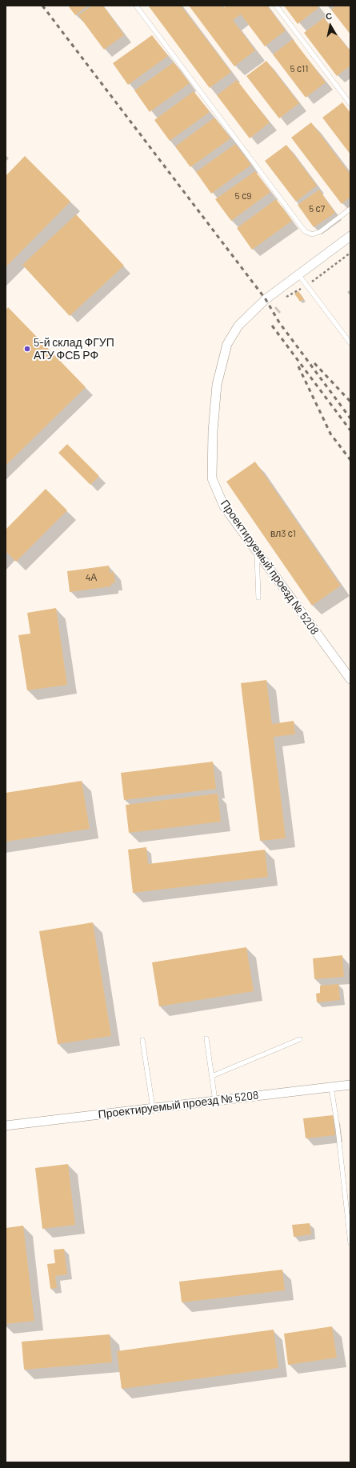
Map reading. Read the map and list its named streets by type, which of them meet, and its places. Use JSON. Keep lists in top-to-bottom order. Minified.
{"streets":{"street":["Проектируемый проезд № 5208"]},"places":["5-й склад ФГУП АТУ ФСБ РФ"],"house_numbers":["5 с11","5 с9","5 с7","вл3 с1","4А"],"north":"top"}
